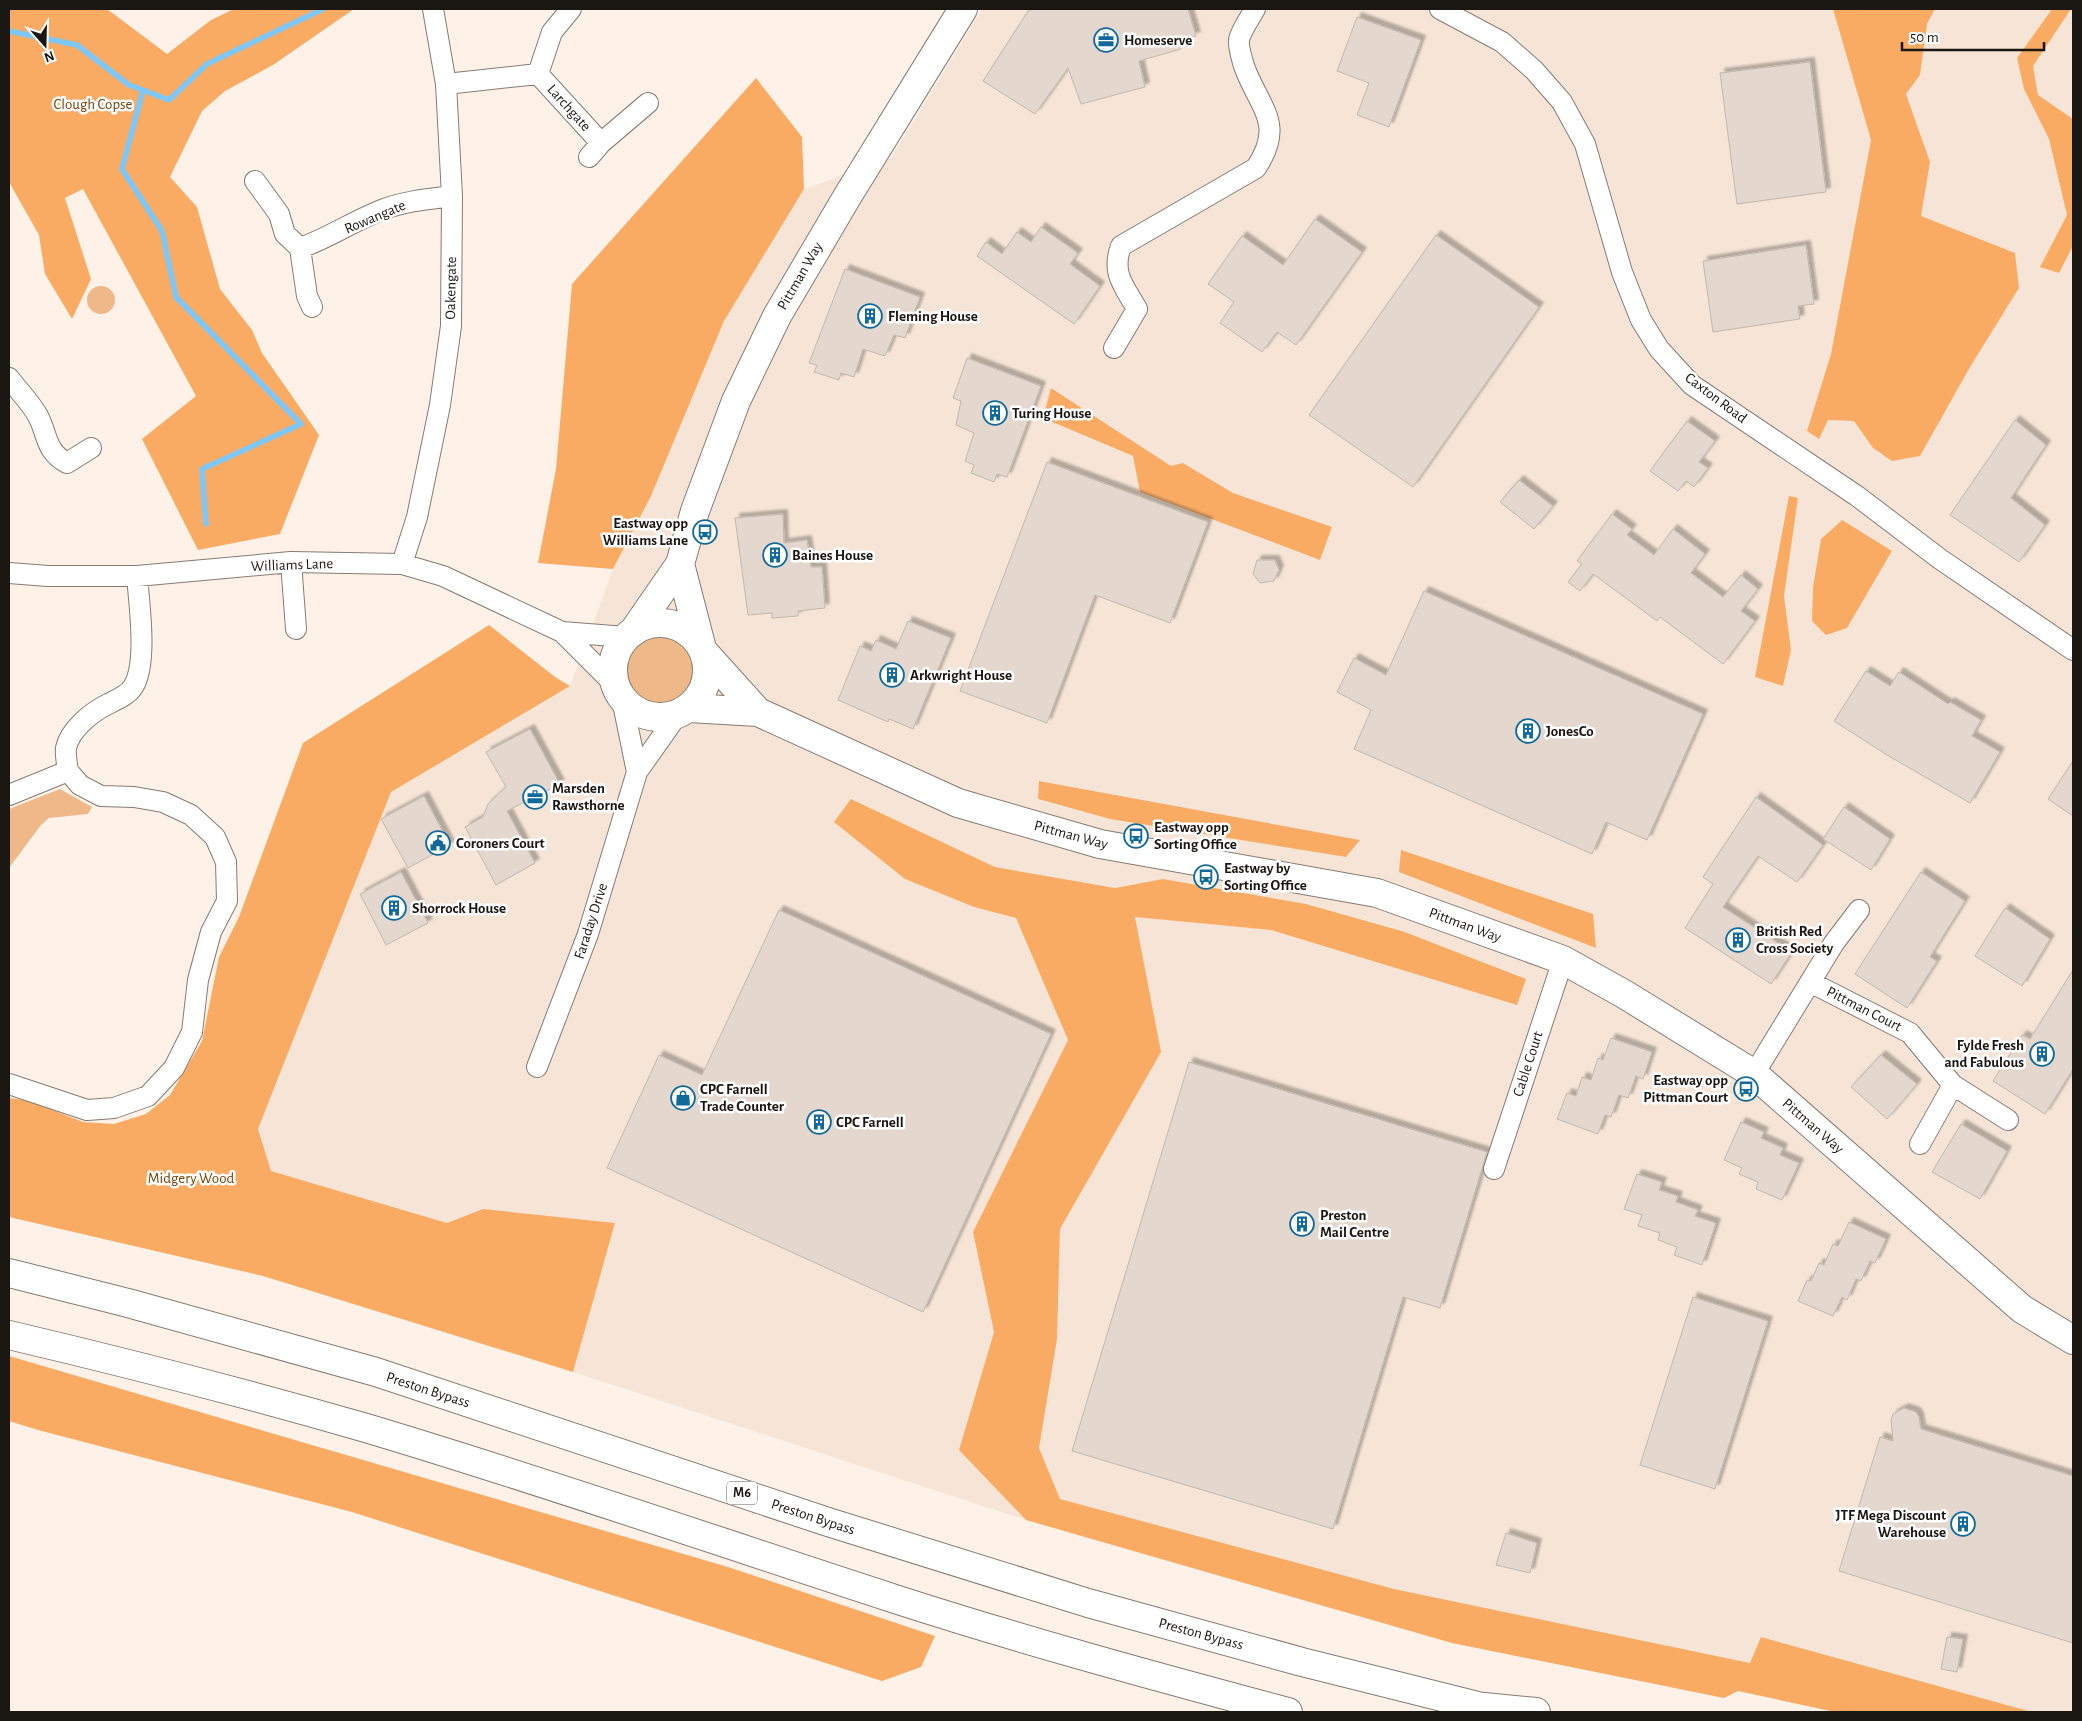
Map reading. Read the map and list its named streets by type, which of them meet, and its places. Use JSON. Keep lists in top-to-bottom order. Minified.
{"streets":{"main road":["Pittman Way","Preston Bypass","M6"],"street":["Larchgate","Rowangate","Oakengate","Caxton Road","Williams Lane","Faraday Drive","Pittman Court","Cable Court"]},"crossings":[["Larchgate","Oakengate"],["Rowangate","Oakengate"],["Pittman Way","Williams Lane"],["Pittman Way","Faraday Drive"],["Pittman Way","Pittman Court"],["Pittman Way","Cable Court"],["Oakengate","Williams Lane"],["Williams Lane","Faraday Drive"]],"parks":["Clough Copse","Midgery Wood"],"places":{"office":["Homeserve","Marsden Rawsthorne"],"building":["Fleming House","Turing House","Baines House","Arkwright House","JonesCo","Shorrock House","British Red Cross Society","Fylde Fresh and Fabulous","CPC Farnell","Preston Mail Centre","JTF Mega Discount Warehouse"],"bus stop":["Eastway opp Williams Lane","Eastway opp Sorting Office","Eastway by Sorting Office","Eastway opp Pittman Court"],"public building":["Coroners Court"],"shop":["CPC Farnell Trade Counter"]},"scale_bar":"50 m","north":"bottom"}
